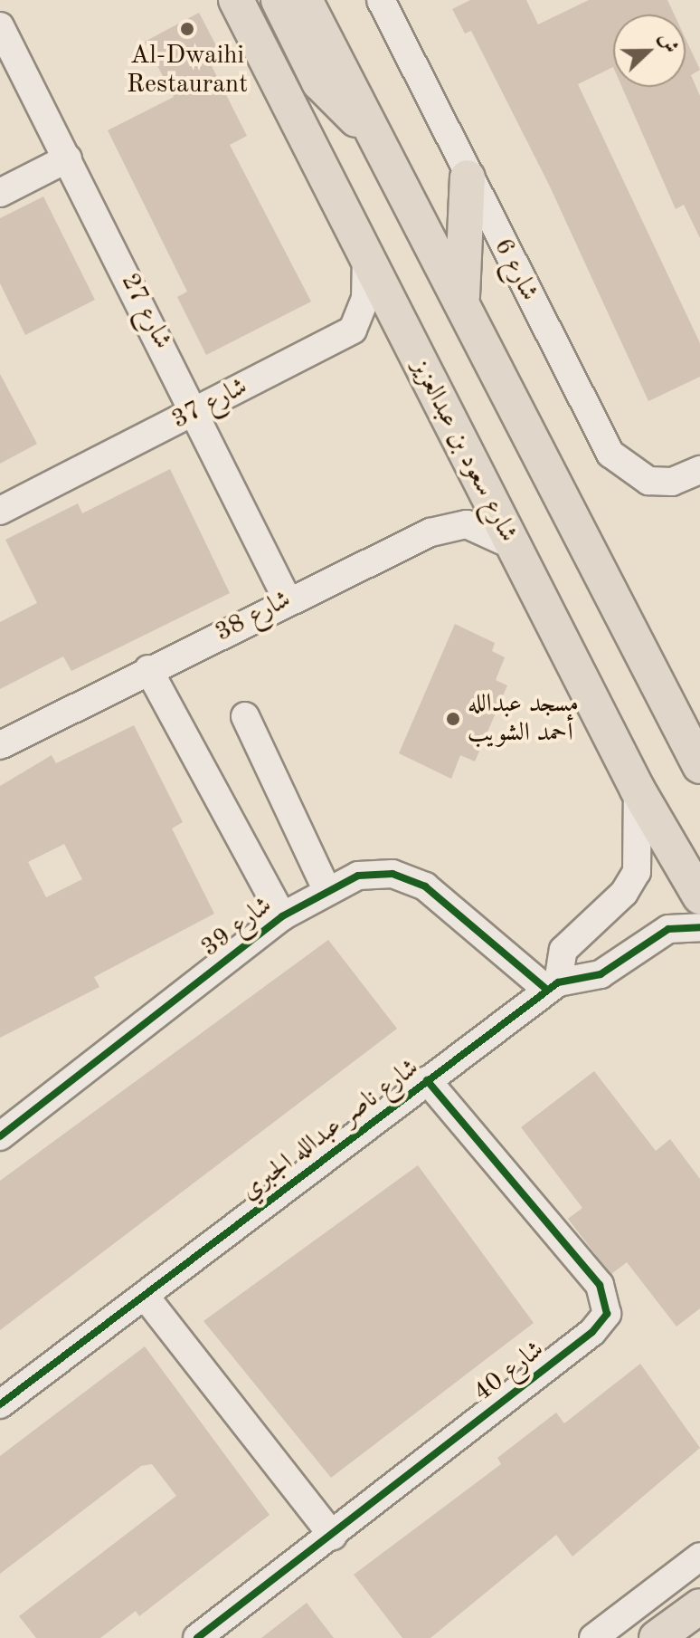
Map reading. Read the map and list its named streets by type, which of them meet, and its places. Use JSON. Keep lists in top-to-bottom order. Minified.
{"streets":{"main road":["شارع سعود بن عبدالعزيز"],"street":["شارع 6","شارع 27","شارع 37","شارع 38","شارع 39","شارع ناصر عبدالله الجبري","شارع 40"]},"crossings":[["شارع 27","شارع 37"],["شارع 27","شارع 38"],["شارع 37","شارع سعود بن عبدالعزيز"],["شارع سعود بن عبدالعزيز","شارع 38"],["شارع 39","شارع ناصر عبدالله الجبري"],["شارع ناصر عبدالله الجبري","شارع 40"]],"places":["Al-Dwaihi Restaurant","مسجد عبدالله أحمد الشويب"],"north":"right"}
